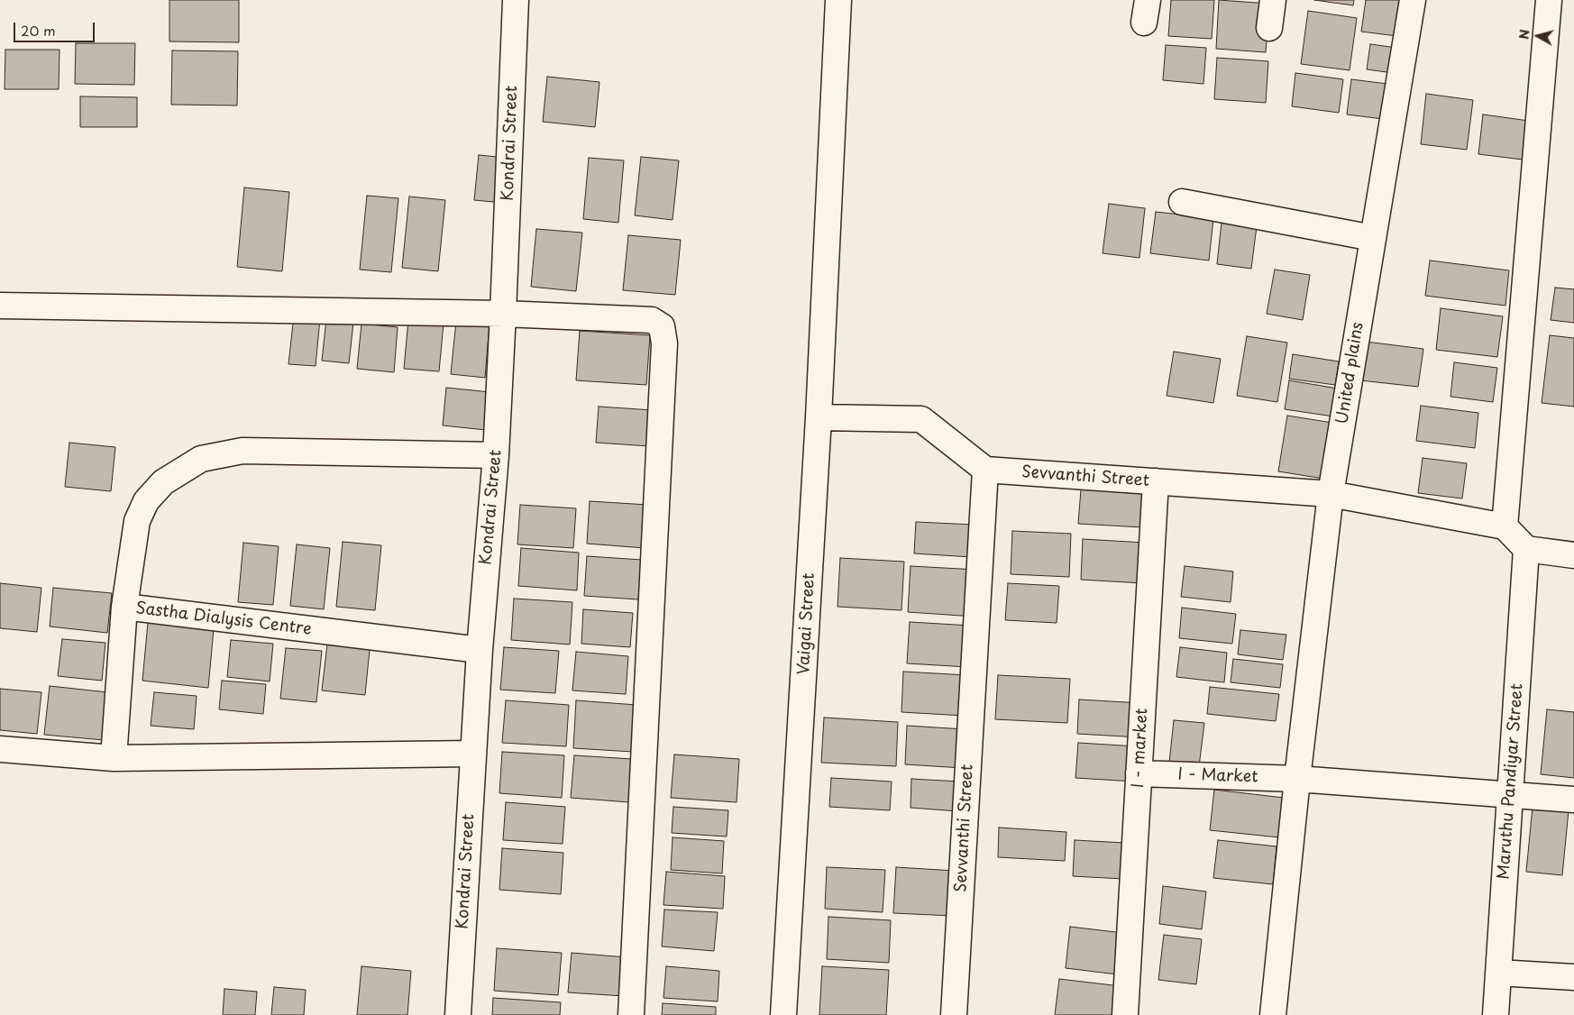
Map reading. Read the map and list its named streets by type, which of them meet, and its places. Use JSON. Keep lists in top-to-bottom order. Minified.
{"streets":{"street":["Kondrai Street","United plains","Sevvanthi Street","Sastha Dialysis Centre","Vaigai Street","I - market","I - Market","Maruthu Pandiyar Street"]},"crossings":[["Kondrai Street","Sastha Dialysis Centre"],["United plains","Sevvanthi Street"],["Sevvanthi Street","I - market"],["I - market","I - Market"],["I - Market","Maruthu Pandiyar Street"]],"scale_bar":"20 m","north":"left"}
